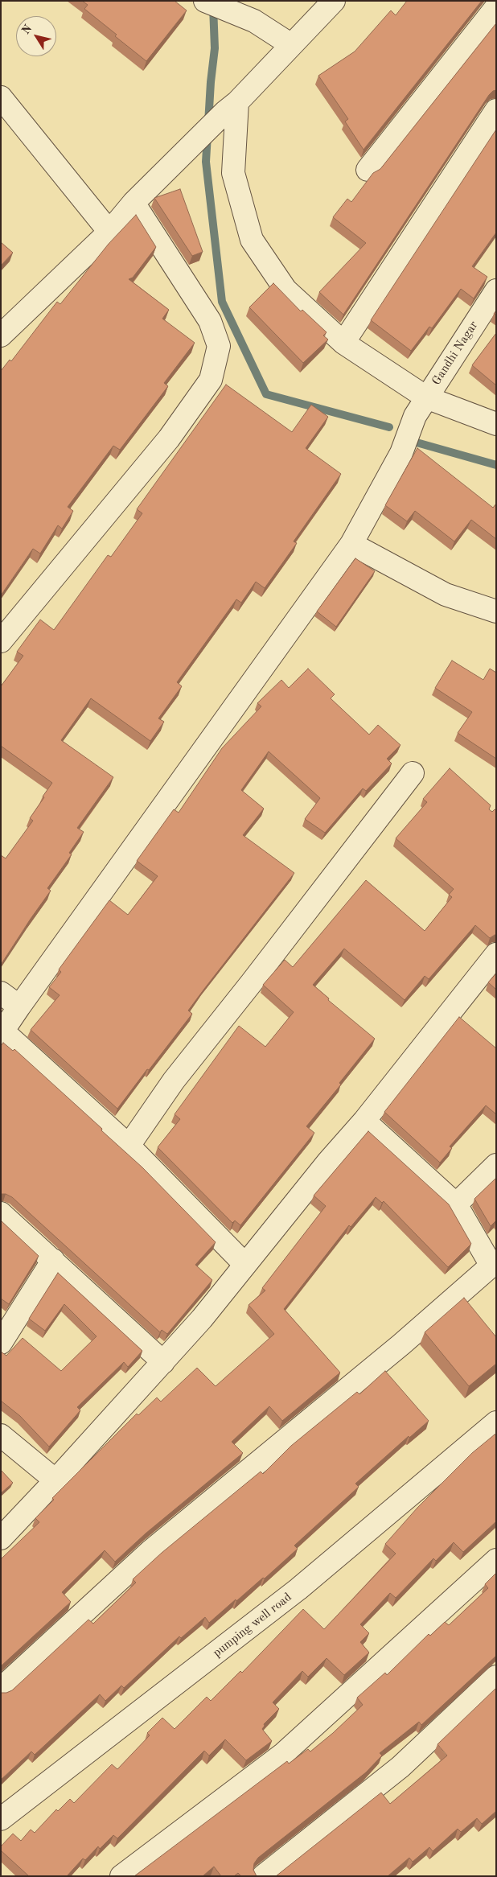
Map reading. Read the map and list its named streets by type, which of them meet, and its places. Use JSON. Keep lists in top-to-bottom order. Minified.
{"streets":{"street":["Gandhi Nagar","pumping well road"]},"north":"top left"}
